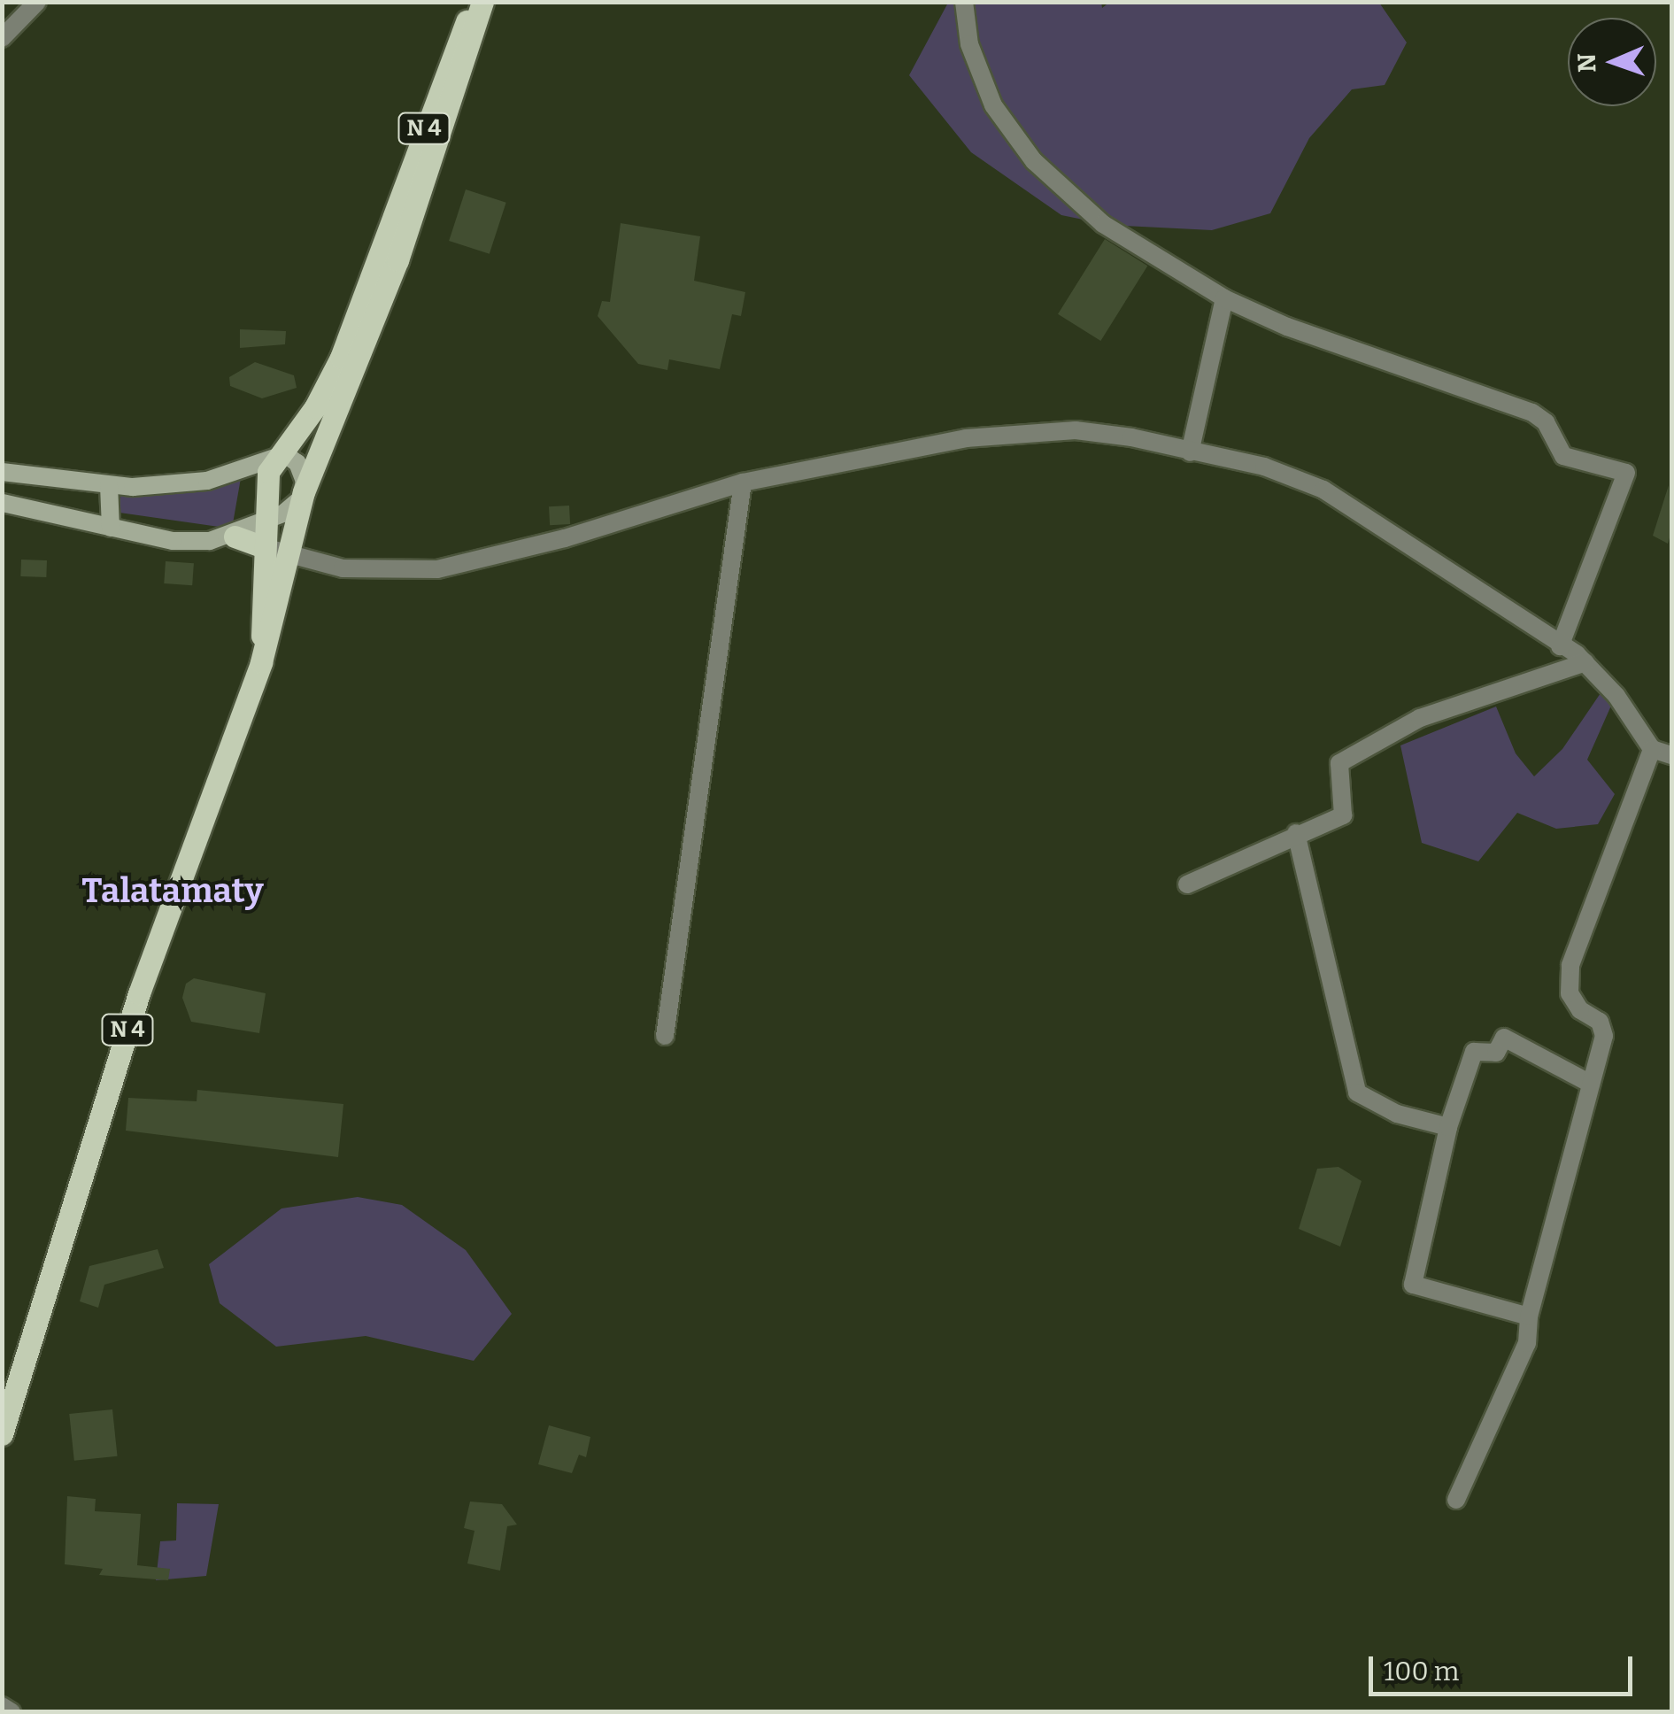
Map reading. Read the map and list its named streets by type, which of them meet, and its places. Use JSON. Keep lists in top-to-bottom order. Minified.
{"streets":{"main road":["N 4"]},"districts":["Talatamaty"],"scale_bar":"100 m","north":"left"}
